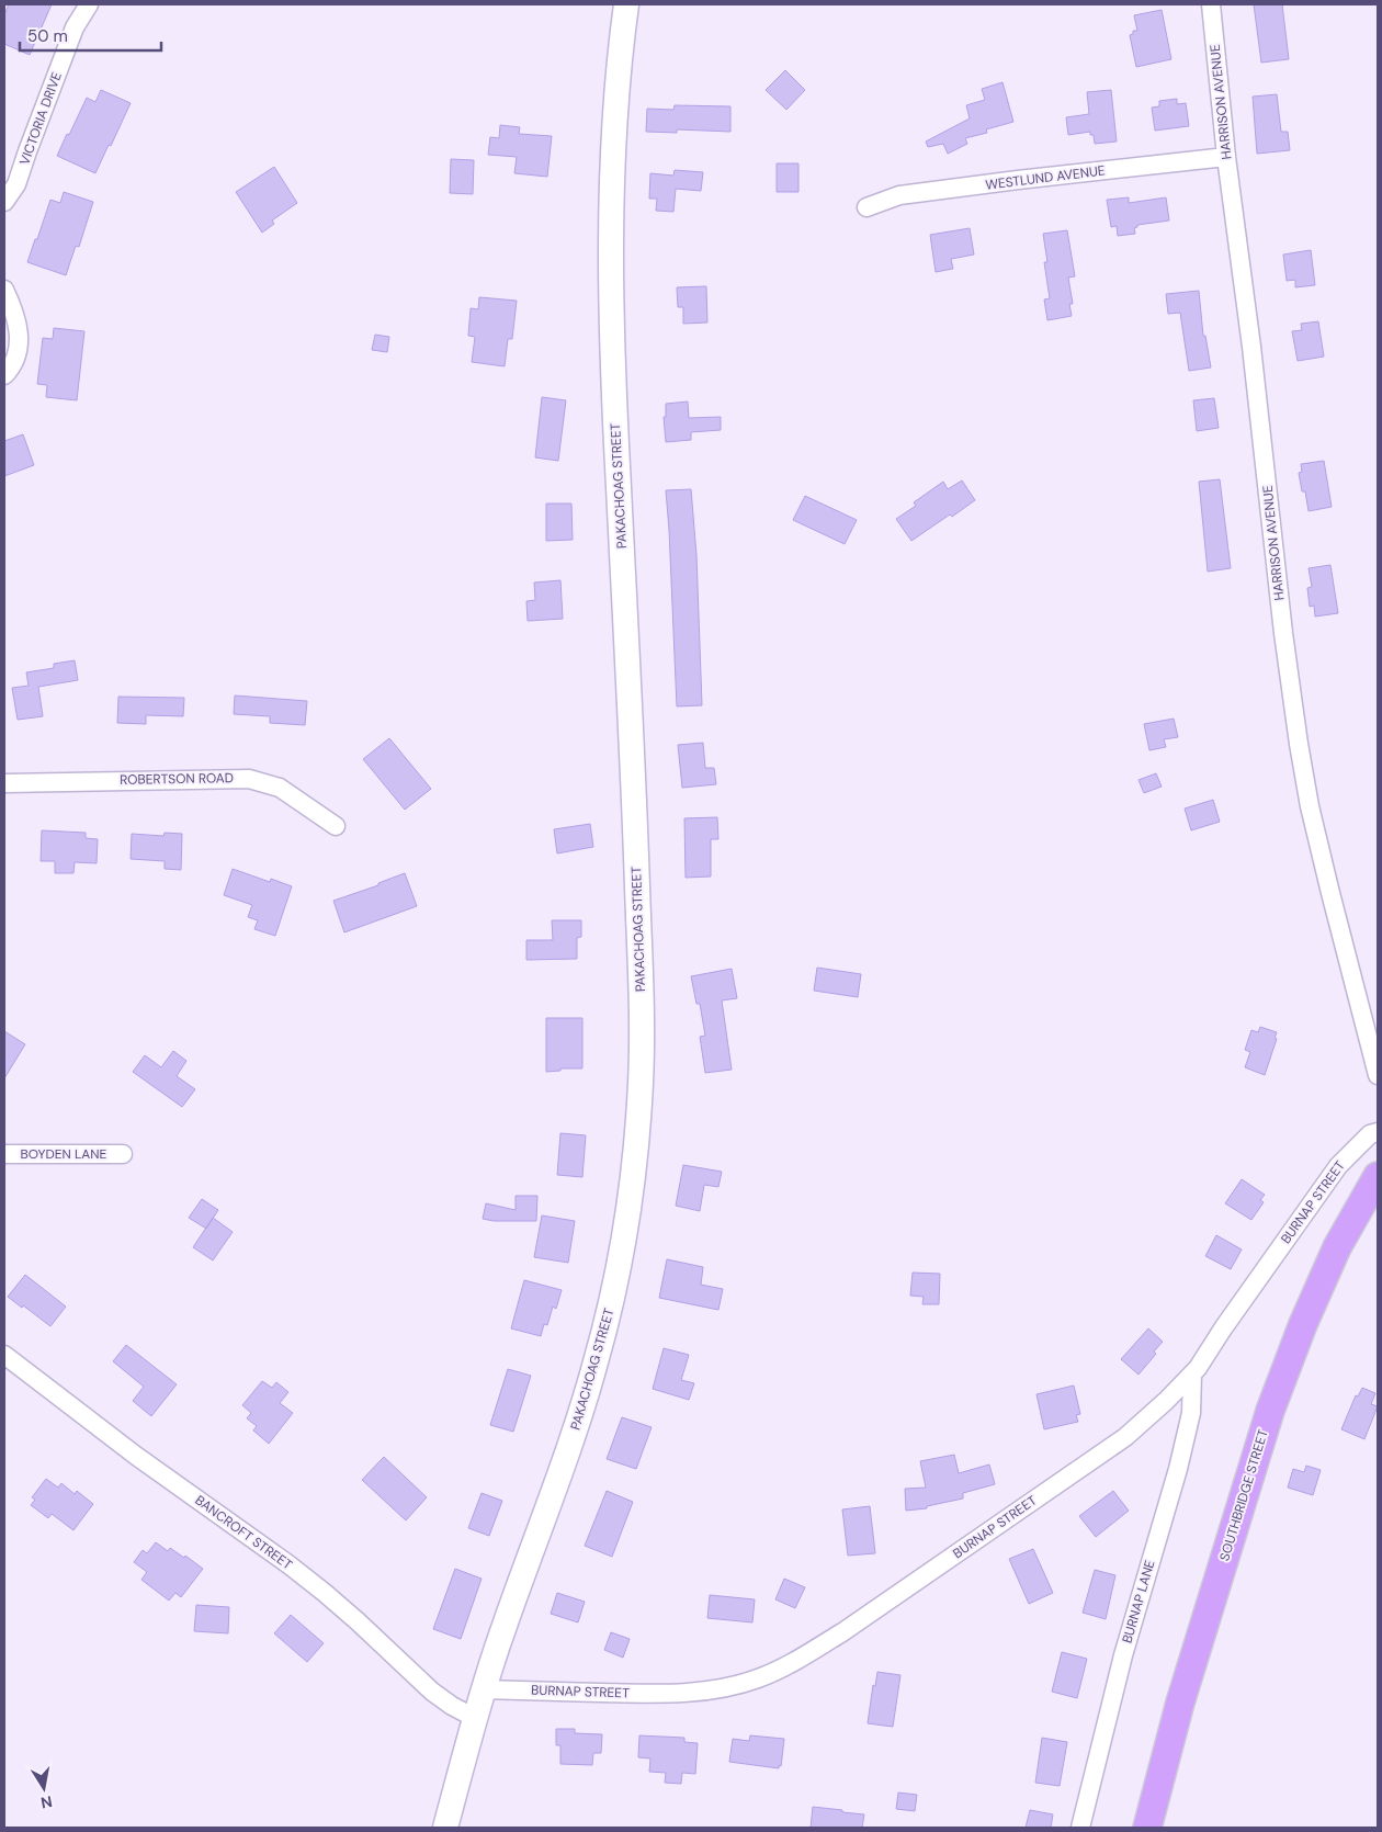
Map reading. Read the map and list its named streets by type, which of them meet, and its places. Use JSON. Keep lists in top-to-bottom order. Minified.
{"streets":{"main road":["SOUTHBRIDGE STREET"],"street":["HARRISON AVENUE","VICTORIA DRIVE","WESTLUND AVENUE","PAKACHOAG STREET","ROBERTSON ROAD","BOYDEN LANE","BURNAP STREET","BANCROFT STREET","BURNAP LANE"]},"crossings":[["HARRISON AVENUE","WESTLUND AVENUE"],["PAKACHOAG STREET","BURNAP STREET"],["PAKACHOAG STREET","BANCROFT STREET"],["BURNAP STREET","BURNAP LANE"]],"scale_bar":"50 m","north":"bottom"}
